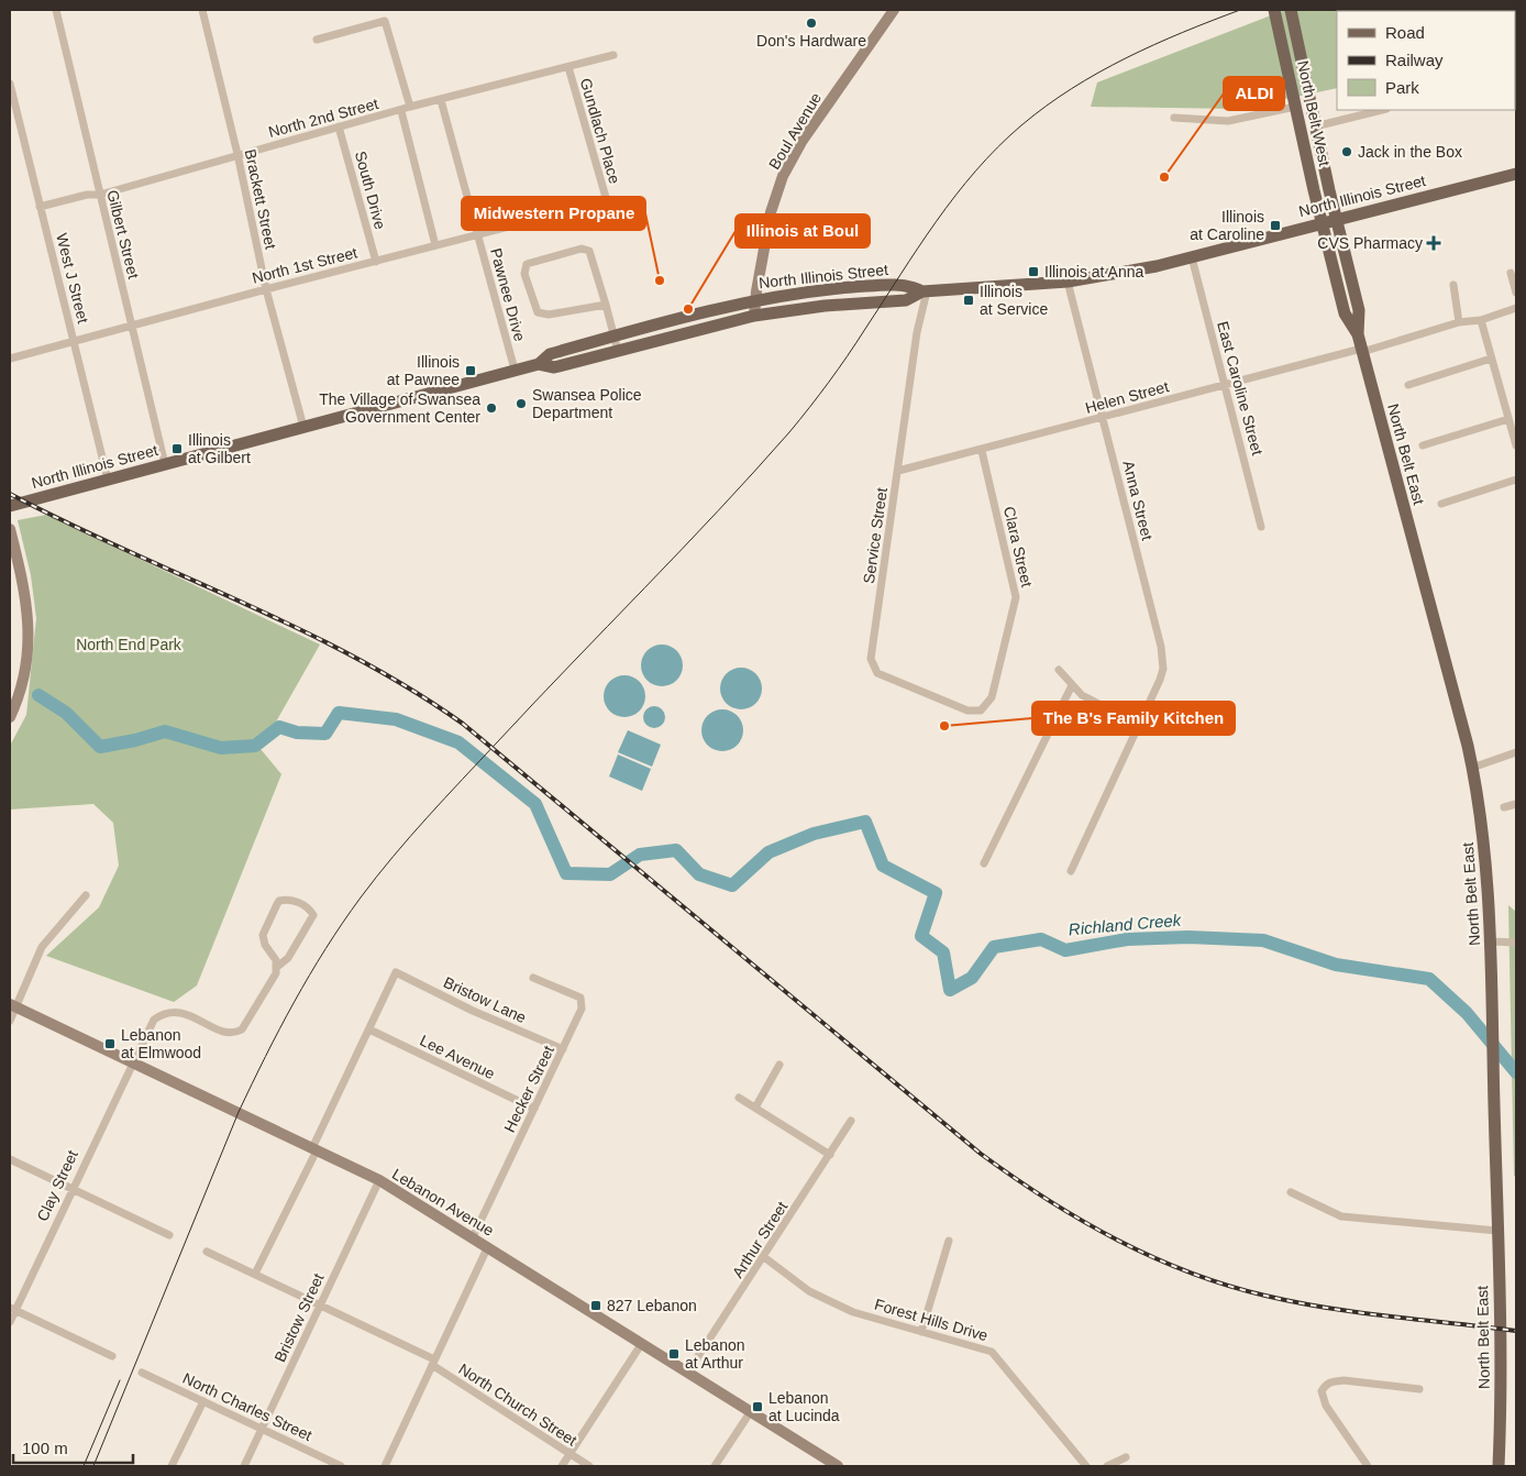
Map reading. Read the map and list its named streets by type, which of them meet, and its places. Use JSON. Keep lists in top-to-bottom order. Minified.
{"streets":{"main road":["North Belt West","Boul Avenue","North Illinois Street","North Belt East","Lebanon Avenue"],"street":["North 2nd Street","Gundlach Place","South Drive","Brackett Street","Gilbert Street","North 1st Street","West J Street","Pawnee Drive","East Caroline Street","Helen Street","Anna Street","Service Street","Clara Street","Bristow Lane","Lee Avenue","Hecker Street","Clay Street","Arthur Street","Bristow Street","Forest Hills Drive","North Church Street","North Charles Street"]},"crossings":[["North Belt West","North Illinois Street"],["North Belt West","North Belt East"],["North 2nd Street","Gundlach Place"],["North 2nd Street","South Drive"],["North 2nd Street","Brackett Street"],["North 2nd Street","Gilbert Street"],["North 2nd Street","West J Street"],["North 2nd Street","Pawnee Drive"],["Gundlach Place","North 1st Street"],["Boul Avenue","North Illinois Street"],["South Drive","North 1st Street"],["North Illinois Street","Brackett Street"],["North Illinois Street","Gilbert Street"],["North Illinois Street","West J Street"],["North Illinois Street","Pawnee Drive"],["North Illinois Street","East Caroline Street"],["North Illinois Street","North Belt East"],["North Illinois Street","Anna Street"],["North Illinois Street","Service Street"],["Brackett Street","North 1st Street"],["Gilbert Street","North 1st Street"],["North 1st Street","West J Street"],["North 1st Street","Pawnee Drive"],["East Caroline Street","Helen Street"],["Helen Street","North Belt East"],["Helen Street","Anna Street"],["Helen Street","Service Street"],["Helen Street","Clara Street"],["Service Street","Clara Street"],["Bristow Lane","Lee Avenue"],["Bristow Lane","Hecker Street"],["Lee Avenue","Hecker Street"],["Hecker Street","Lebanon Avenue"],["Clay Street","Lebanon Avenue"],["Lebanon Avenue","Arthur Street"],["Lebanon Avenue","Bristow Street"],["Arthur Street","Forest Hills Drive"],["Bristow Street","North Church Street"],["Bristow Street","North Charles Street"]],"water":["Richland Creek"],"parks":["North End Park"],"places":{"other":["Don's Hardware","Jack in the Box","ALDI","Midwestern Propane","Illinois at Boul","Swansea Police Department","The Village of Swansea Government Center","The B's Family Kitchen"],"transit":["Illinois at Caroline","Illinois at Anna","Illinois at Service","Illinois at Pawnee","Illinois at Gilbert","Lebanon at Elmwood","827 Lebanon","Lebanon at Arthur","Lebanon at Lucinda"],"health":["CVS Pharmacy"]},"legend":["Road","Railway","Park"],"scale_bar":"100 m"}
